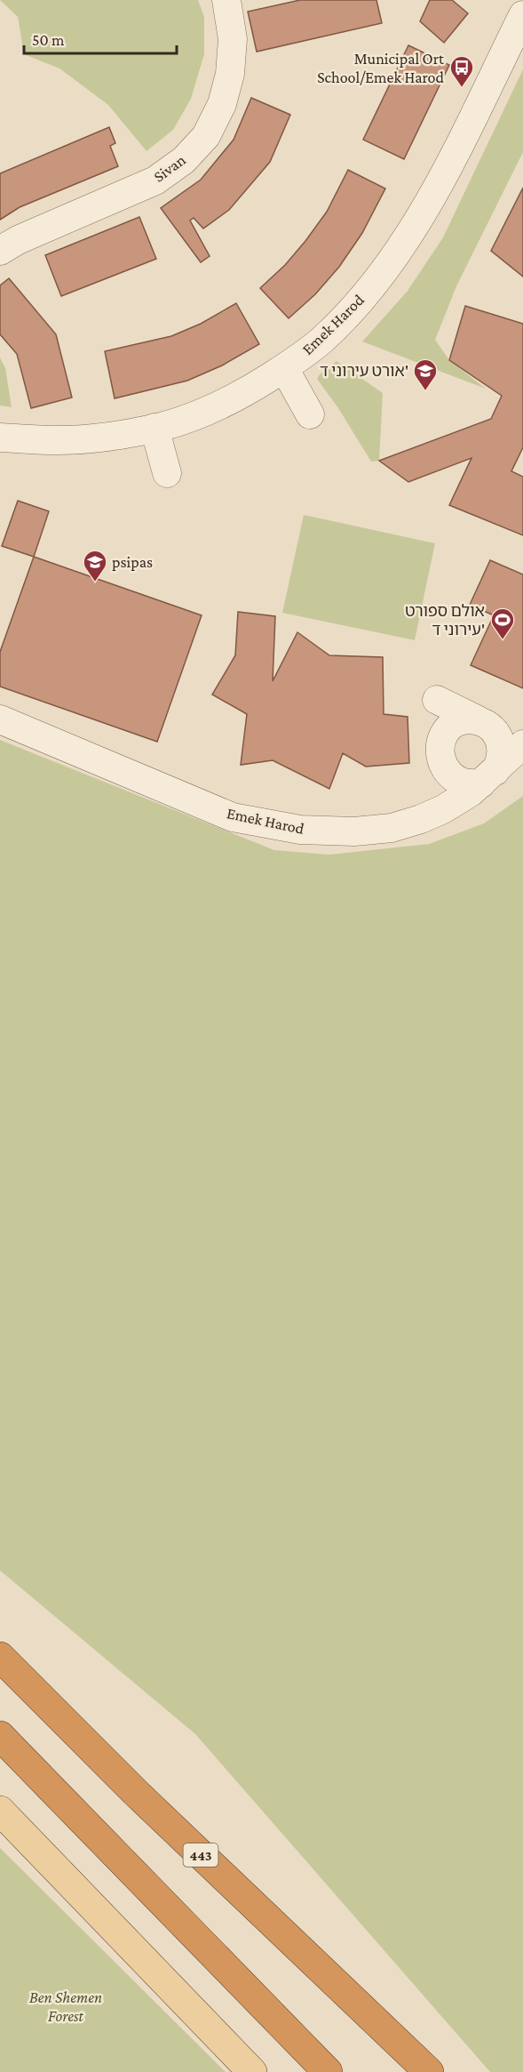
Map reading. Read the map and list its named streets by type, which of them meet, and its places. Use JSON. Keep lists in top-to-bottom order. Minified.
{"streets":{"highway":["443"],"street":["Sivan","Emek Harod"]},"parks":["Ben Shemen Forest"],"places":{"bus stop":["Municipal Ort School/Emek Harod"],"school or university":["אורט עירוני ד'","psipas"],"sports":["אולם ספורט עירוני ד'"]},"scale_bar":"50 m"}
